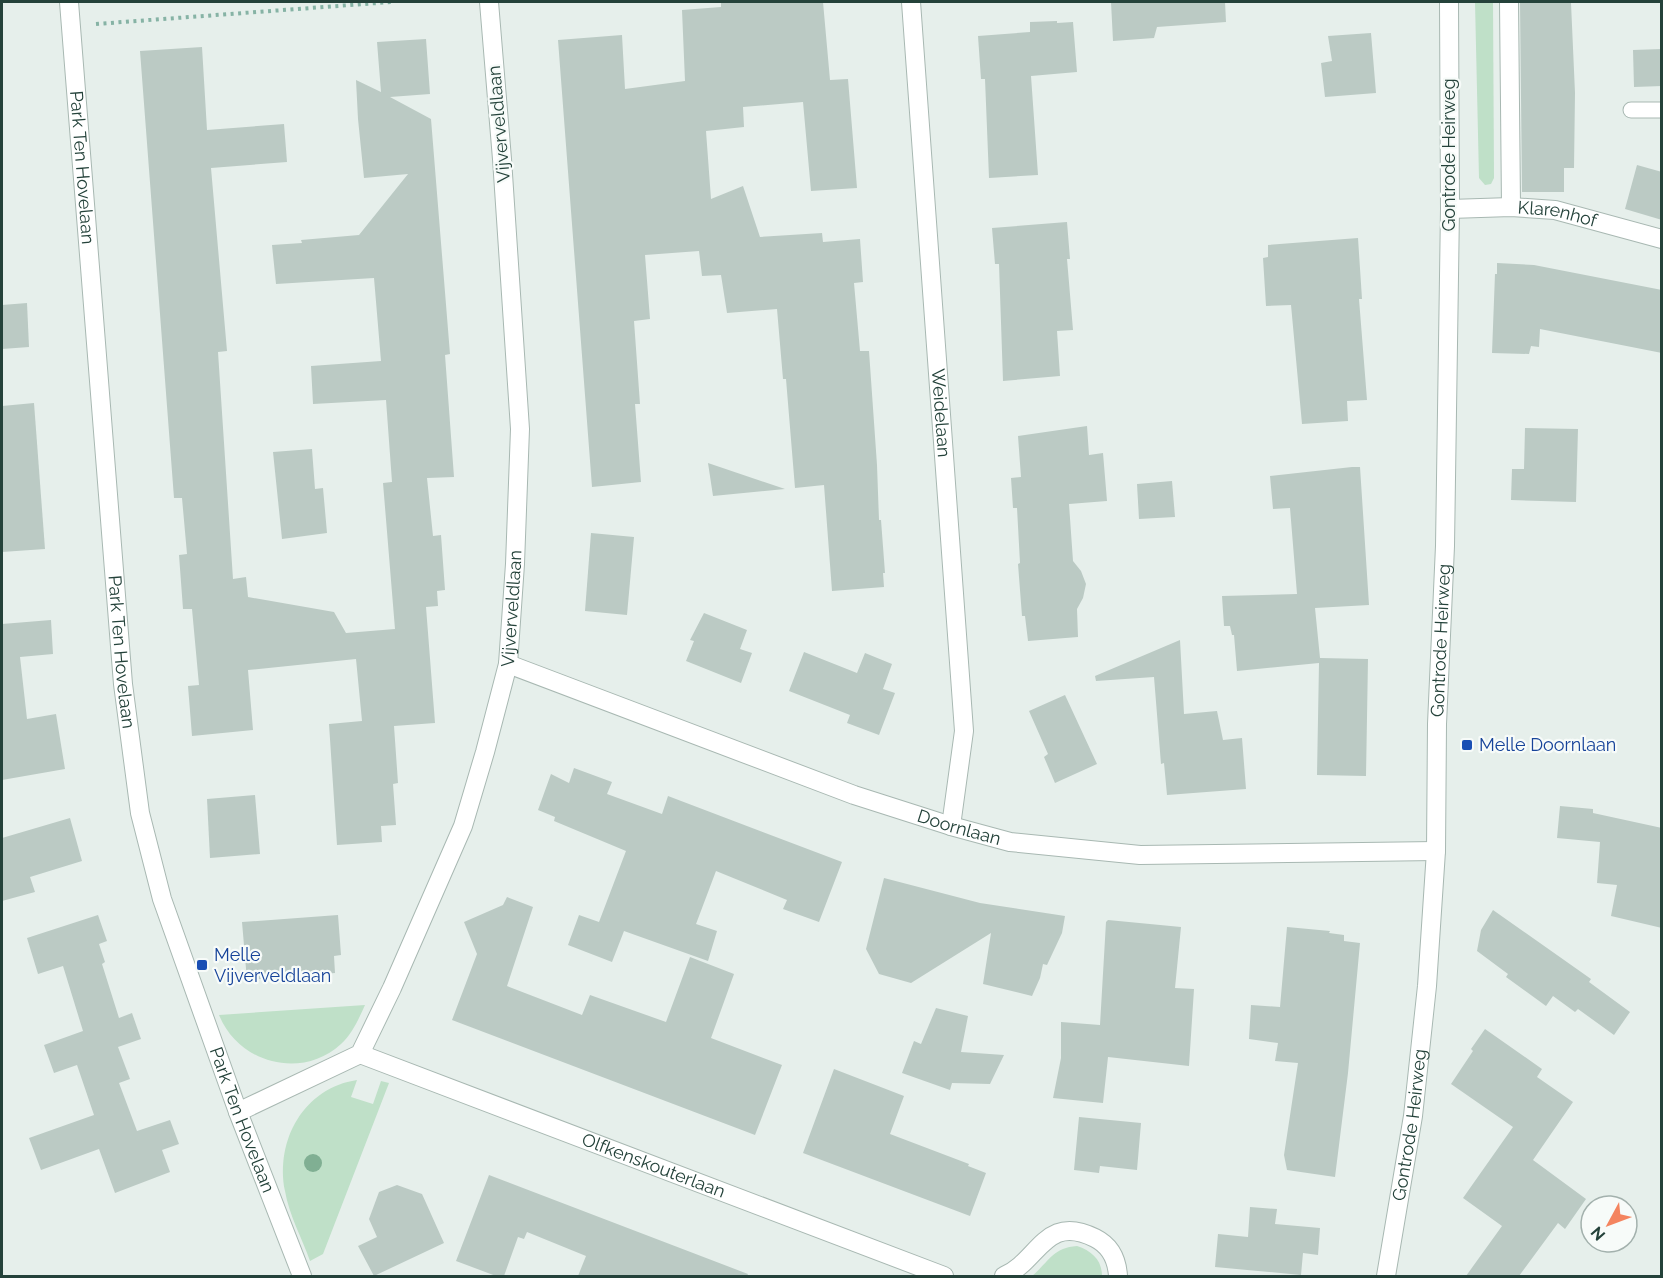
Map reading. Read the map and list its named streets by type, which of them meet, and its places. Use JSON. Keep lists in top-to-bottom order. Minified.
{"streets":{"street":["Vijverveldlaan","Gontrode Heirweg","Park Ten Hovelaan","Klarenhof","Weidelaan","Doornlaan","Olfkenskouterlaan"]},"crossings":[["Vijverveldlaan","Doornlaan"],["Vijverveldlaan","Olfkenskouterlaan"],["Gontrode Heirweg","Klarenhof"],["Gontrode Heirweg","Doornlaan"],["Weidelaan","Doornlaan"]],"places":{"transit":["Melle Doornlaan","Melle Vijverveldlaan"]},"north":"bottom left"}
